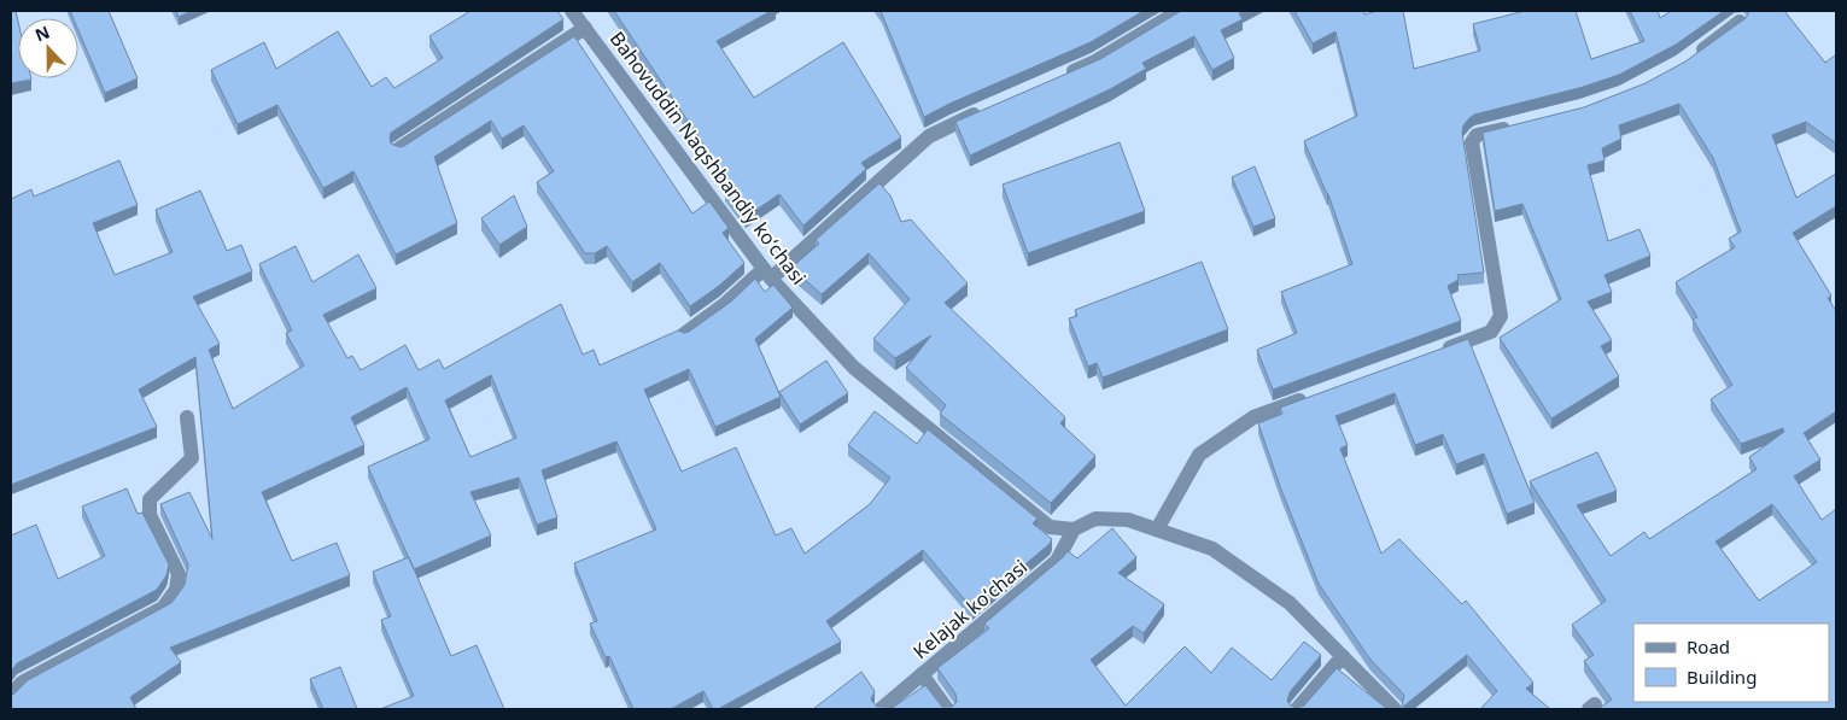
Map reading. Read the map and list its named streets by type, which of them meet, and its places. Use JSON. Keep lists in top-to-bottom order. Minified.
{"streets":{"street":["Bahovuddin Naqshbandiy koʻchasi","Kelajak koʻchasi"]},"crossings":[["Bahovuddin Naqshbandiy koʻchasi","Kelajak koʻchasi"]],"legend":["Road","Building"],"north":"top"}
